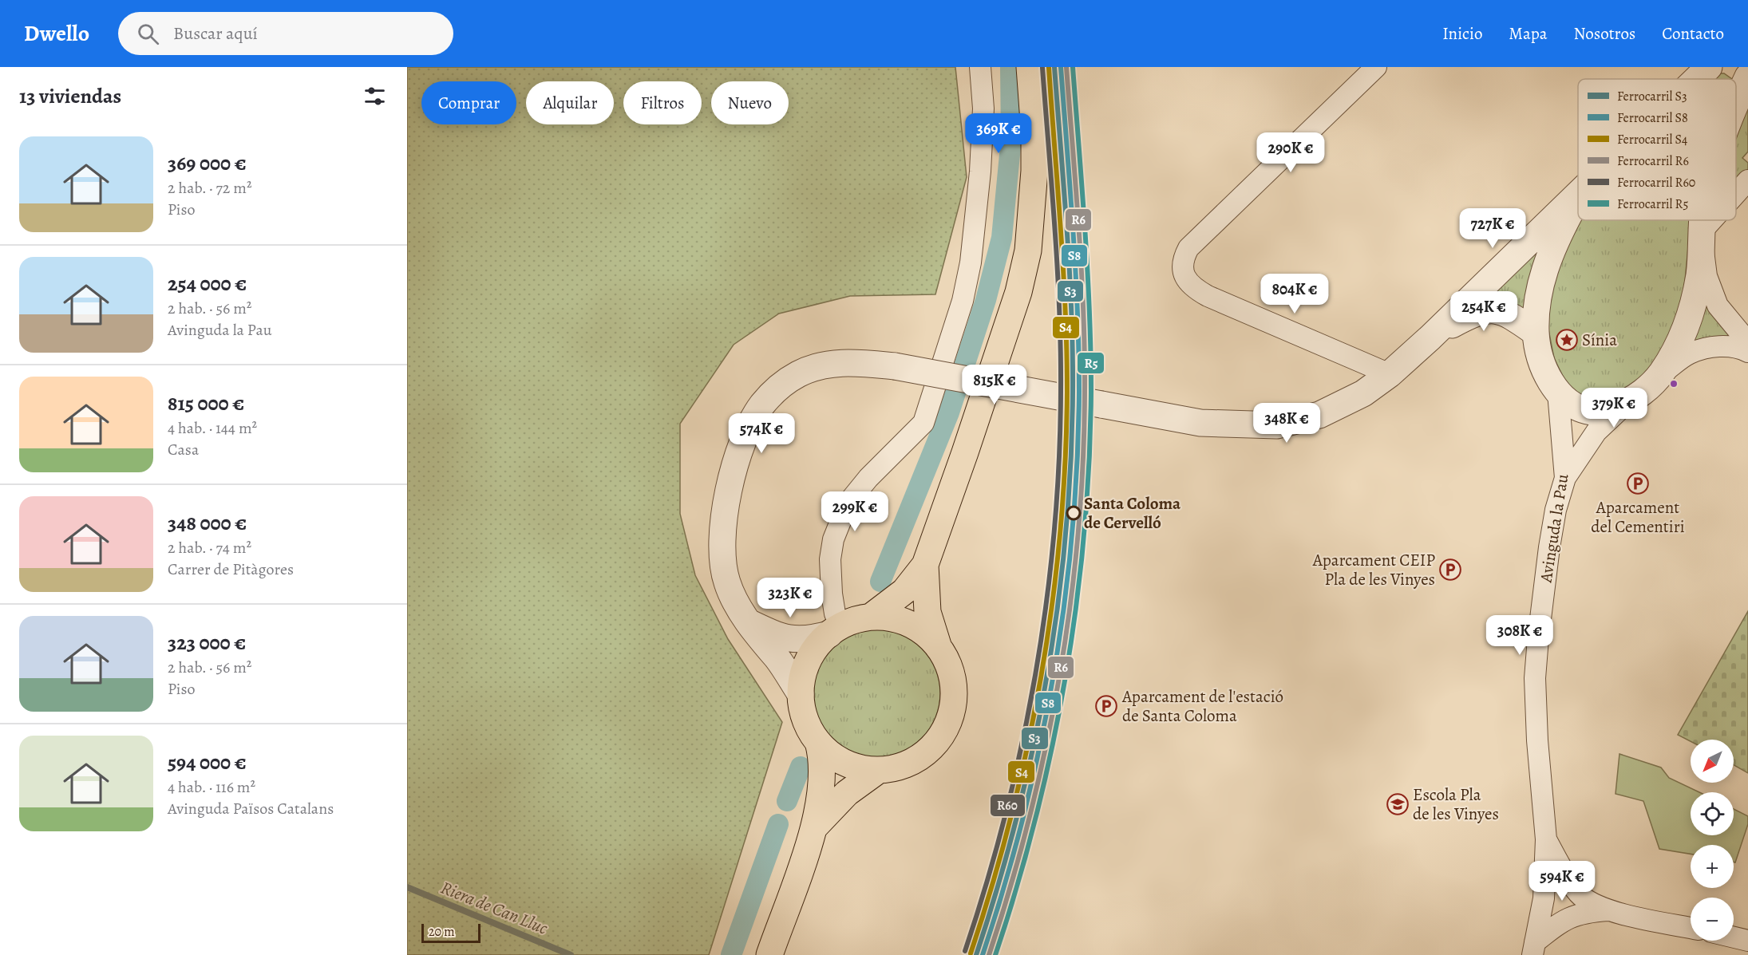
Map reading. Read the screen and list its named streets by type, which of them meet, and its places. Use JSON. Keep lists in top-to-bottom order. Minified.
{"streets":{"street":["Avinguda la Pau"]},"water":["Riera de Can Lluc"],"places":{"place":["Sínia"],"parking":["Aparcament del Cementiri","Aparcament CEIP Pla de les Vinyes","Aparcament de l'estació de Santa Coloma"],"other":["Santa Coloma de Cervelló"],"school or university":["Escola Pla de les Vinyes"]},"lines":["rail line S3","rail line S8","rail line R6","rail line R5","rail line S4","rail line R60"],"legend":["Ferrocarril S3","Ferrocarril S8","Ferrocarril S4","Ferrocarril R6","Ferrocarril R60","Ferrocarril R5"],"scale_bar":"20 m","north":"bottom left","page":{"header":"Dwello","search":"Buscar aquí","nav":["Inicio","Mapa","Nosotros","Contacto"],"heading":"13 viviendas","chip":["Comprar","Alquilar","Filtros","Nuevo"],"price":["369K €","290K €","727K €","804K €","254K €","815K €","379K €","348K €","574K €","299K €","323K €","308K €","594K €"],"list":[{"name":"369 000 €","note":"2 hab. · 72 m² · Piso"},{"name":"254 000 €","note":"2 hab. · 56 m² · Avinguda la Pau"},{"name":"815 000 €","note":"4 hab. · 144 m² · Casa"},{"name":"348 000 €","note":"2 hab. · 74 m² · Carrer de Pitàgores"},{"name":"323 000 €","note":"2 hab. · 56 m² · Piso"},{"name":"594 000 €","note":"4 hab. · 116 m² · Avinguda Països Catalans"}],"map_buttons":["+","−"],"scale":"20 m"}}
